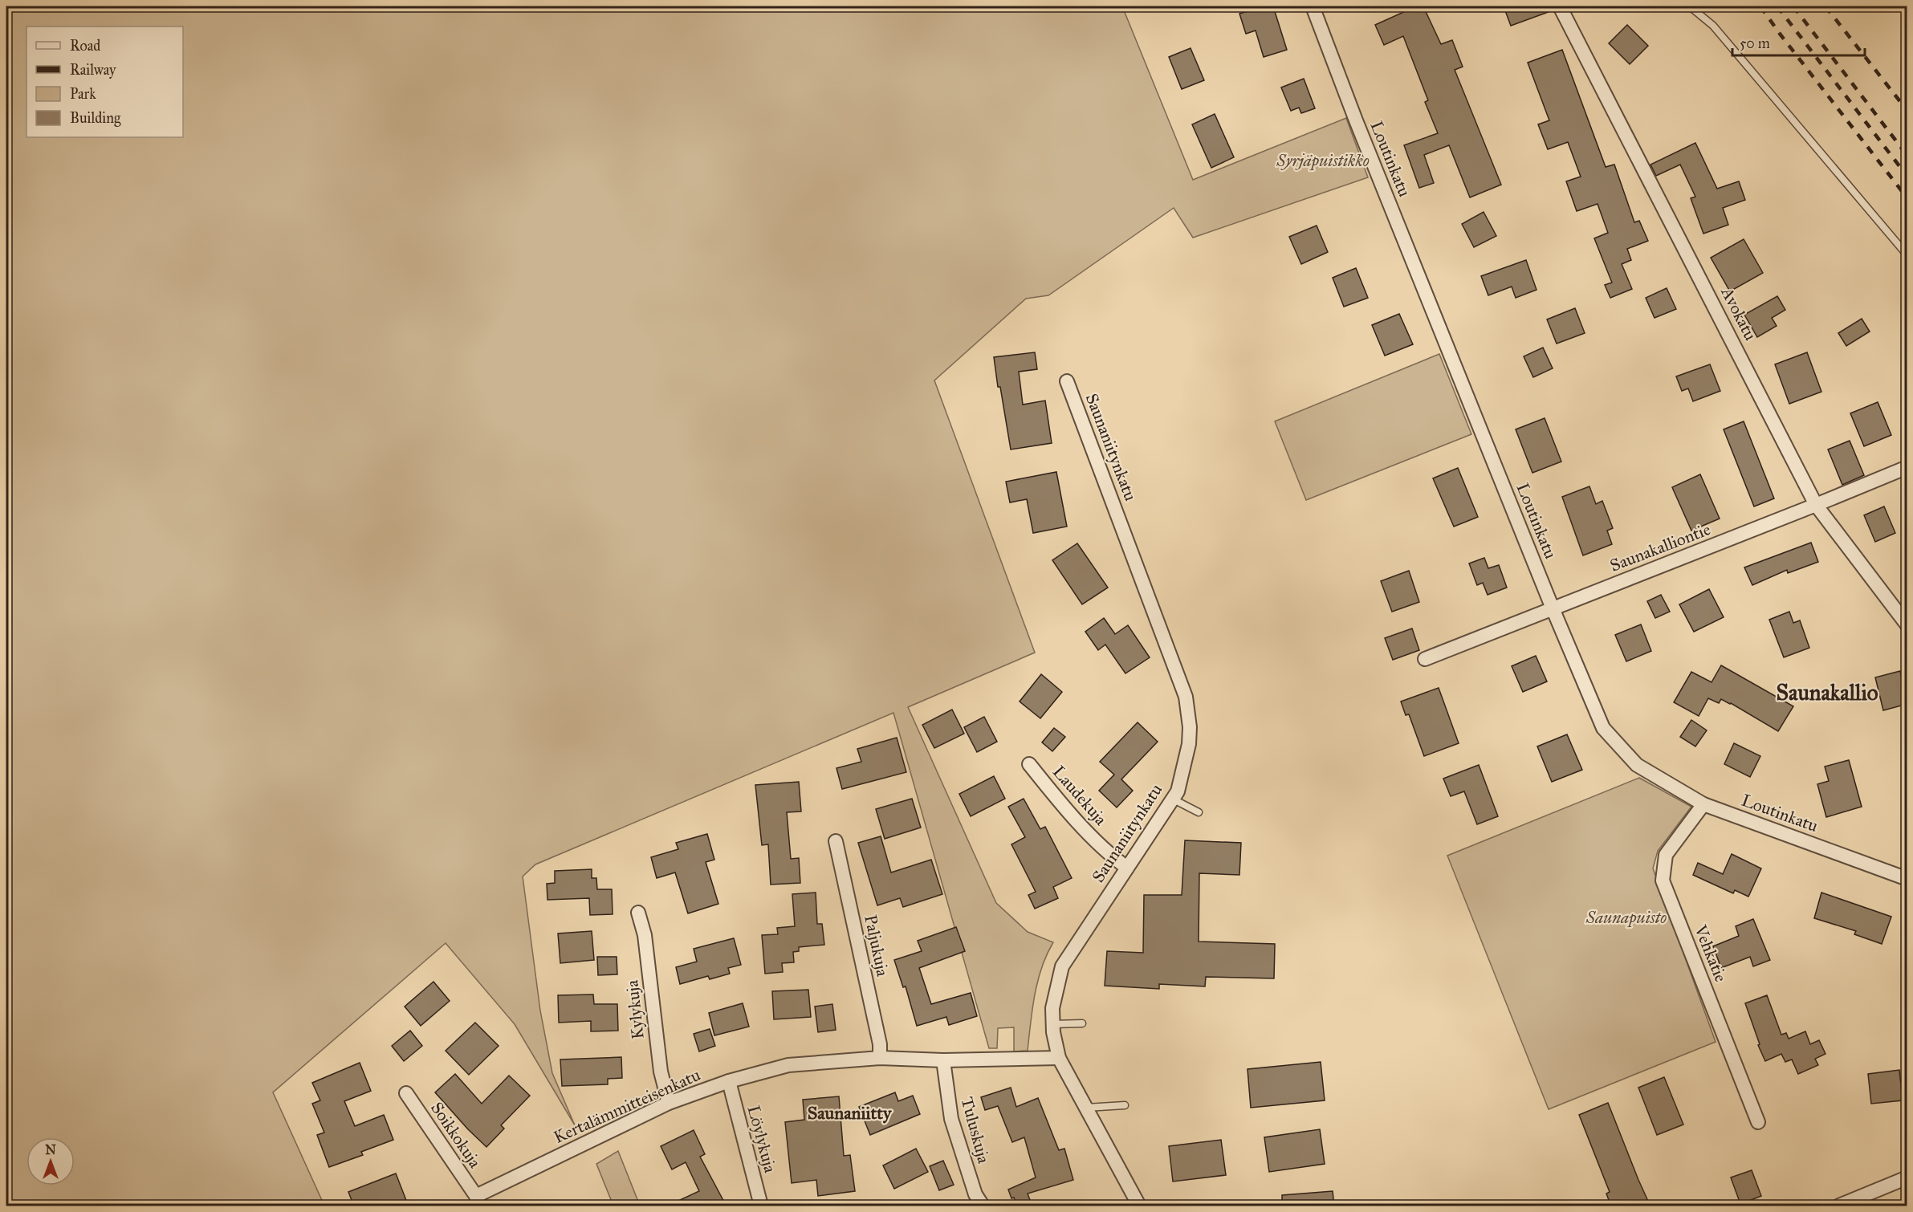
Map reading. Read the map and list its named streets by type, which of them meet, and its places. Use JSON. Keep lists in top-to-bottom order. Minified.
{"streets":{"street":["Loutinkatu","Avokatu","Saunaniitynkatu","Saunakalliontie","Laudekuja","Paljukuja","Vehkatie","Kylykuja","Kertalämmitteisenkatu","Tuluskuja","Soikkokuja","Löylykuja"]},"crossings":[["Loutinkatu","Saunakalliontie"],["Loutinkatu","Vehkatie"],["Avokatu","Saunakalliontie"],["Saunaniitynkatu","Laudekuja"],["Saunaniitynkatu","Kertalämmitteisenkatu"],["Paljukuja","Kertalämmitteisenkatu"],["Kylykuja","Kertalämmitteisenkatu"],["Kertalämmitteisenkatu","Tuluskuja"],["Kertalämmitteisenkatu","Soikkokuja"],["Kertalämmitteisenkatu","Löylykuja"]],"districts":["Saunakallio","Saunaniitty"],"parks":["Syrjäpuistikko","Saunapuisto"],"legend":["Road","Railway","Park","Building"],"scale_bar":"50 m","north":"top"}
